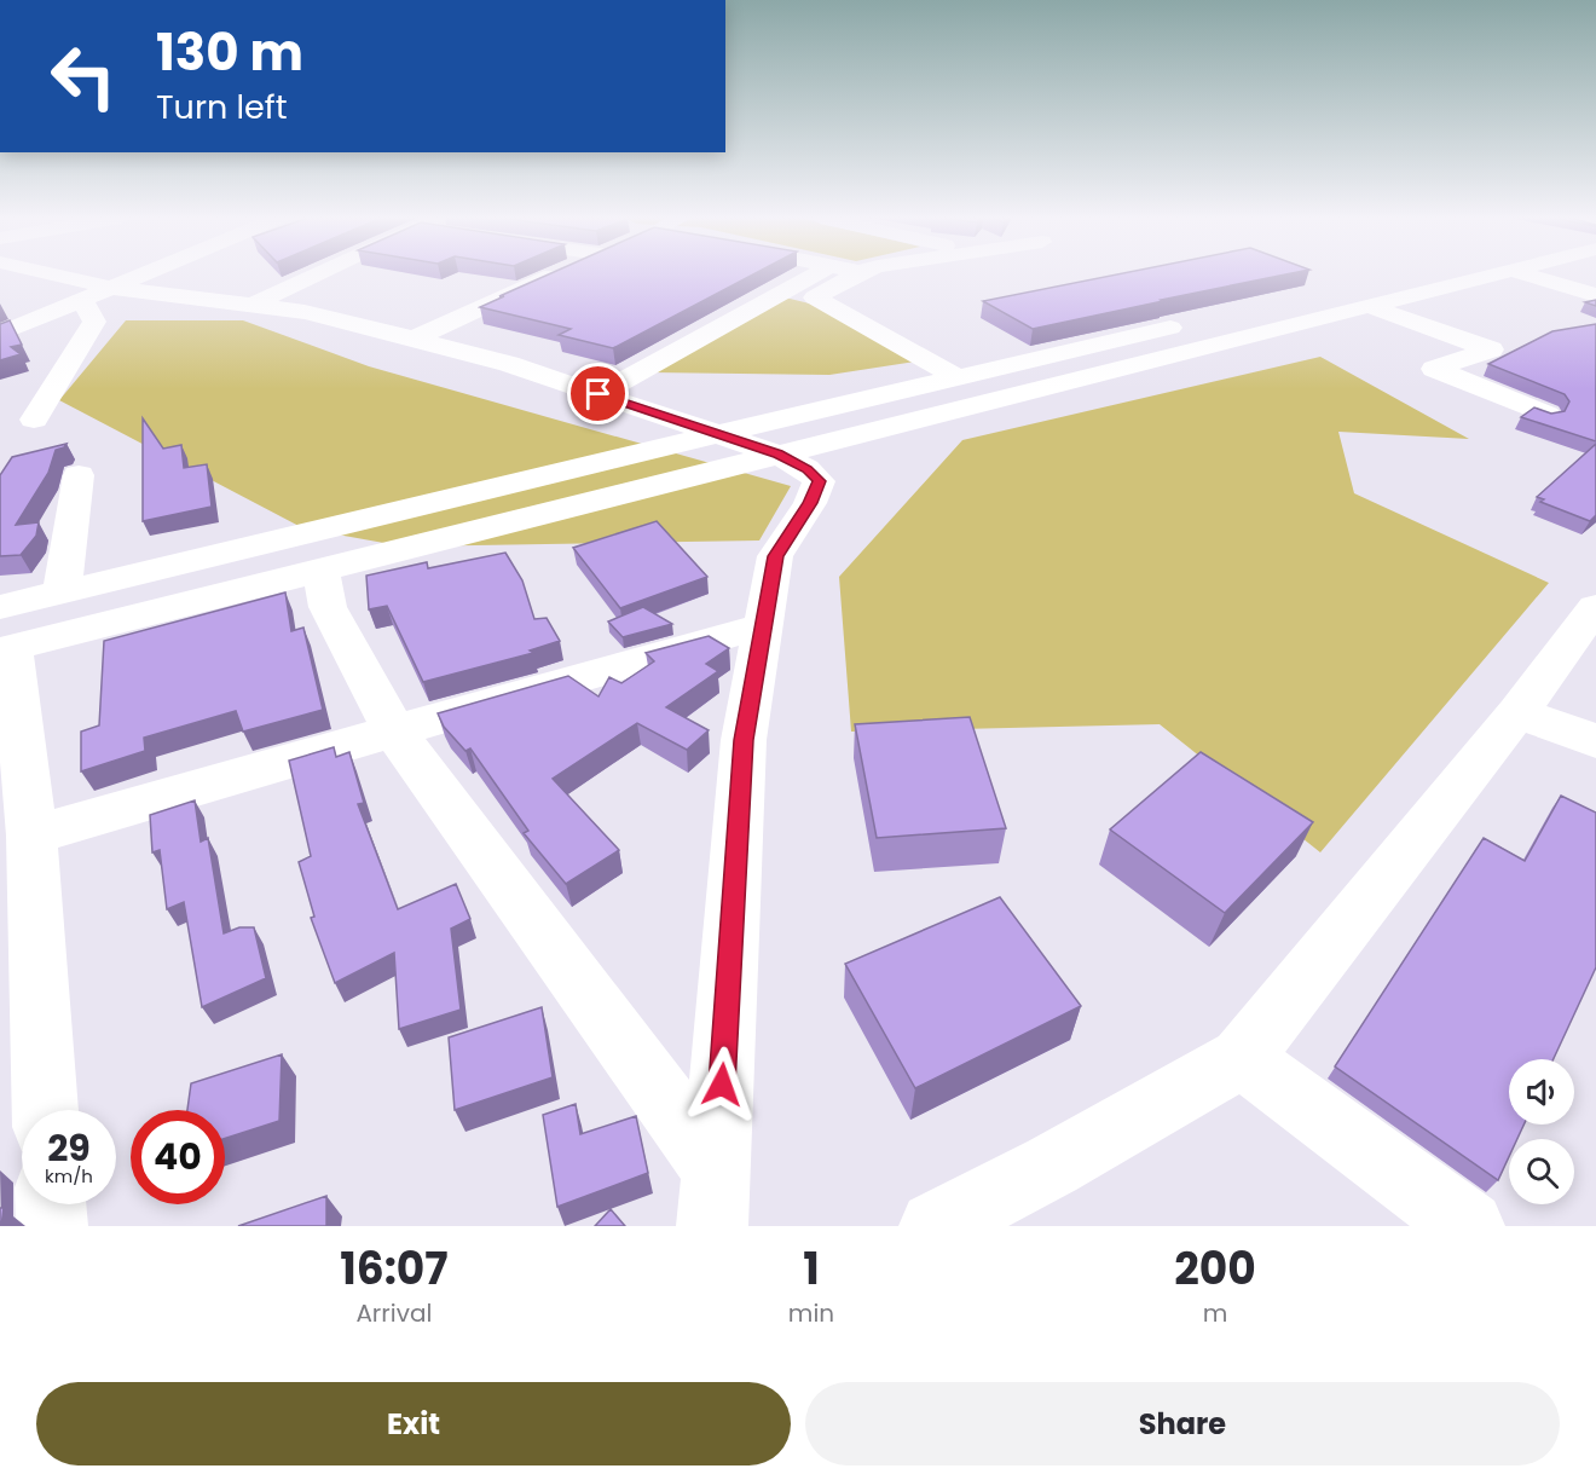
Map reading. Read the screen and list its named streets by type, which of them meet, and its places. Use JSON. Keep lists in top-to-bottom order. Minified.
{"page":{"turn":["130 m","Turn left"],"speed":"29 km/h","limit":"40","eta":["16:07","Arrival","1","min","200","m"],"buttons":["Exit","Share"]}}
